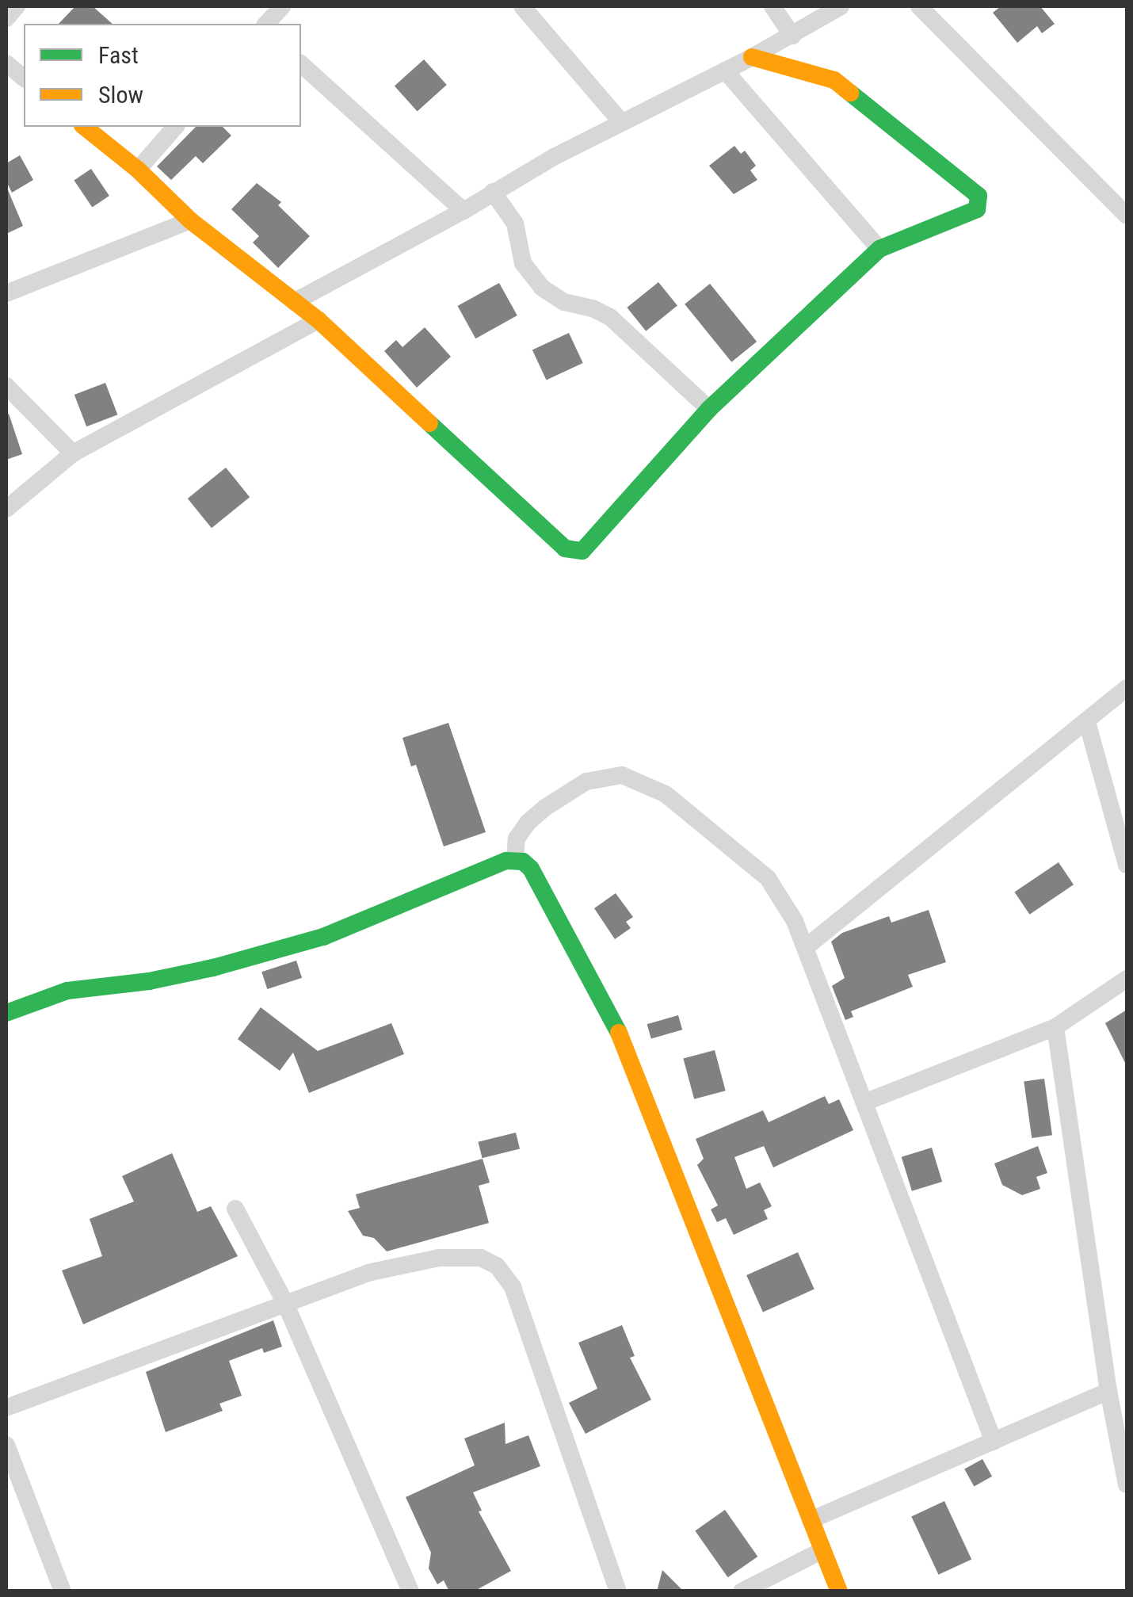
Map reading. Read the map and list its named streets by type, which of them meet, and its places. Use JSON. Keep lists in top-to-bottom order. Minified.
{"legend":["Fast","Slow"]}
